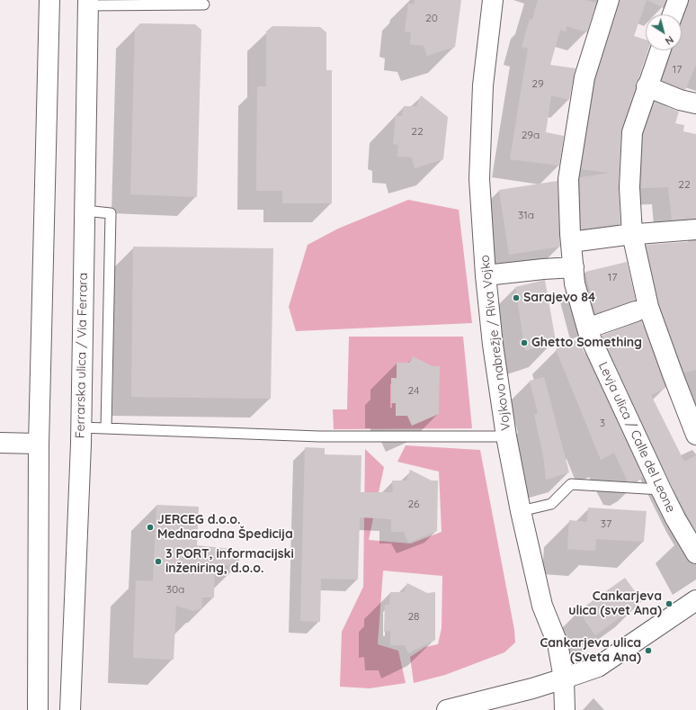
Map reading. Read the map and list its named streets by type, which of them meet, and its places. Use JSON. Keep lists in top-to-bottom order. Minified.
{"streets":{"street":["Vojkovo nabrežje / Riva Vojko","Ferrarska ulica / Via Ferrara","Levja ulica / Calle del Leone"]},"places":["Sarajevo 84","Ghetto Something","JERCEG d.o.o. Mednarodna Špedicija","3 PORT, informacijski inženiring, d.o.o.","Cankarjeva ulica (svet Ana)","Cankarjeva ulica (Sveta Ana)"],"house_numbers":["20","17","29","22","29a","22","31a","17","24","3","26","37","30a","28"],"north":"bottom right"}
